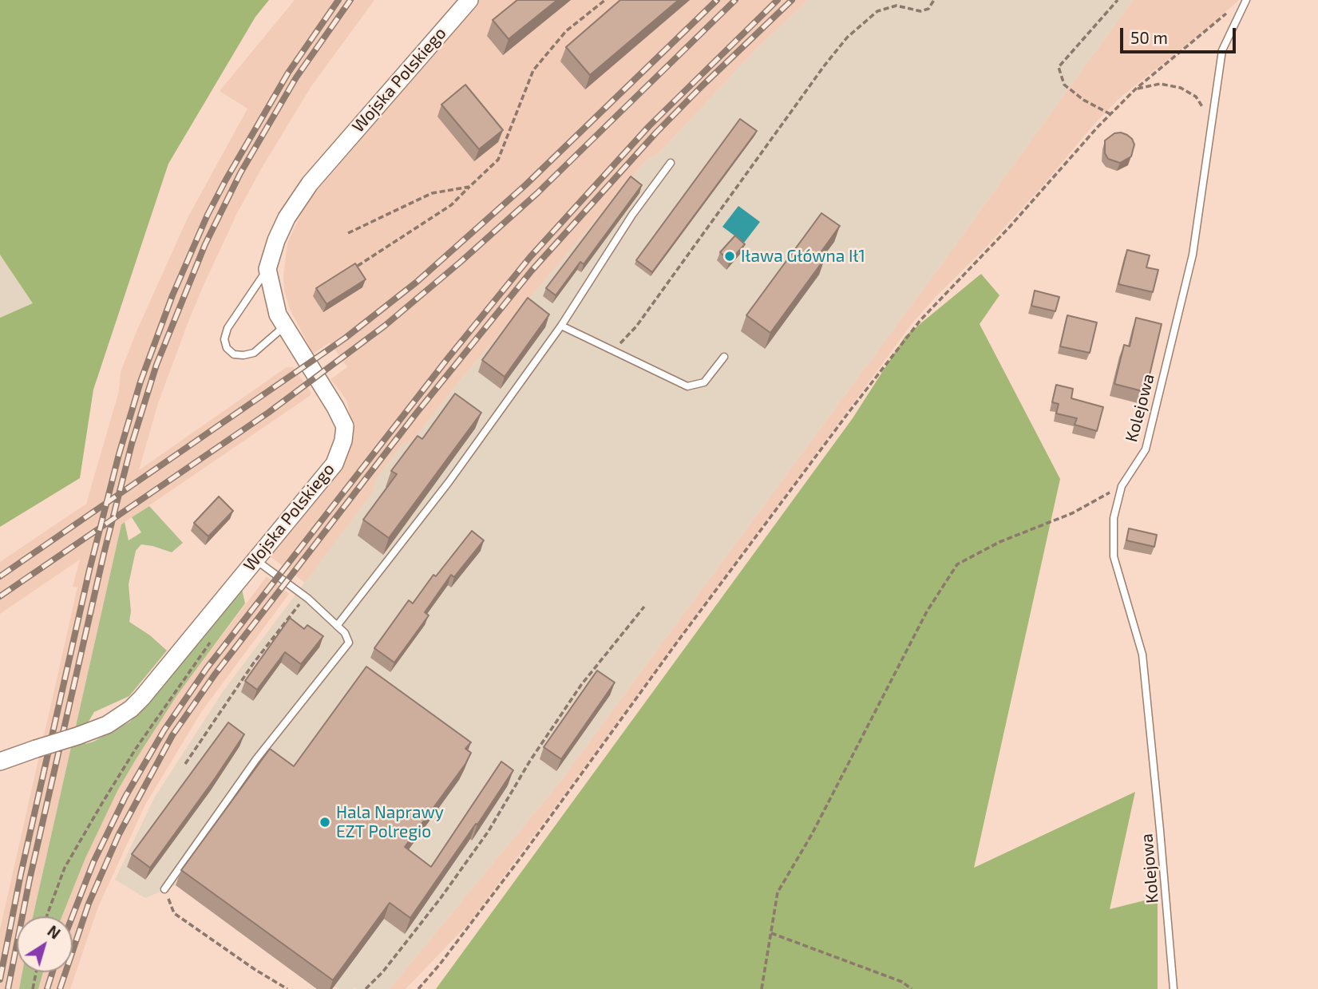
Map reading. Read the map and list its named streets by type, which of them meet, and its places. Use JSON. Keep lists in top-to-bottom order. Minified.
{"streets":{"street":["Wojska Polskiego"],"lane":["Kolejowa"]},"places":["Iława Główna Ił1","Hala Naprawy EZT Polregio"],"scale_bar":"50 m","north":"top right"}
